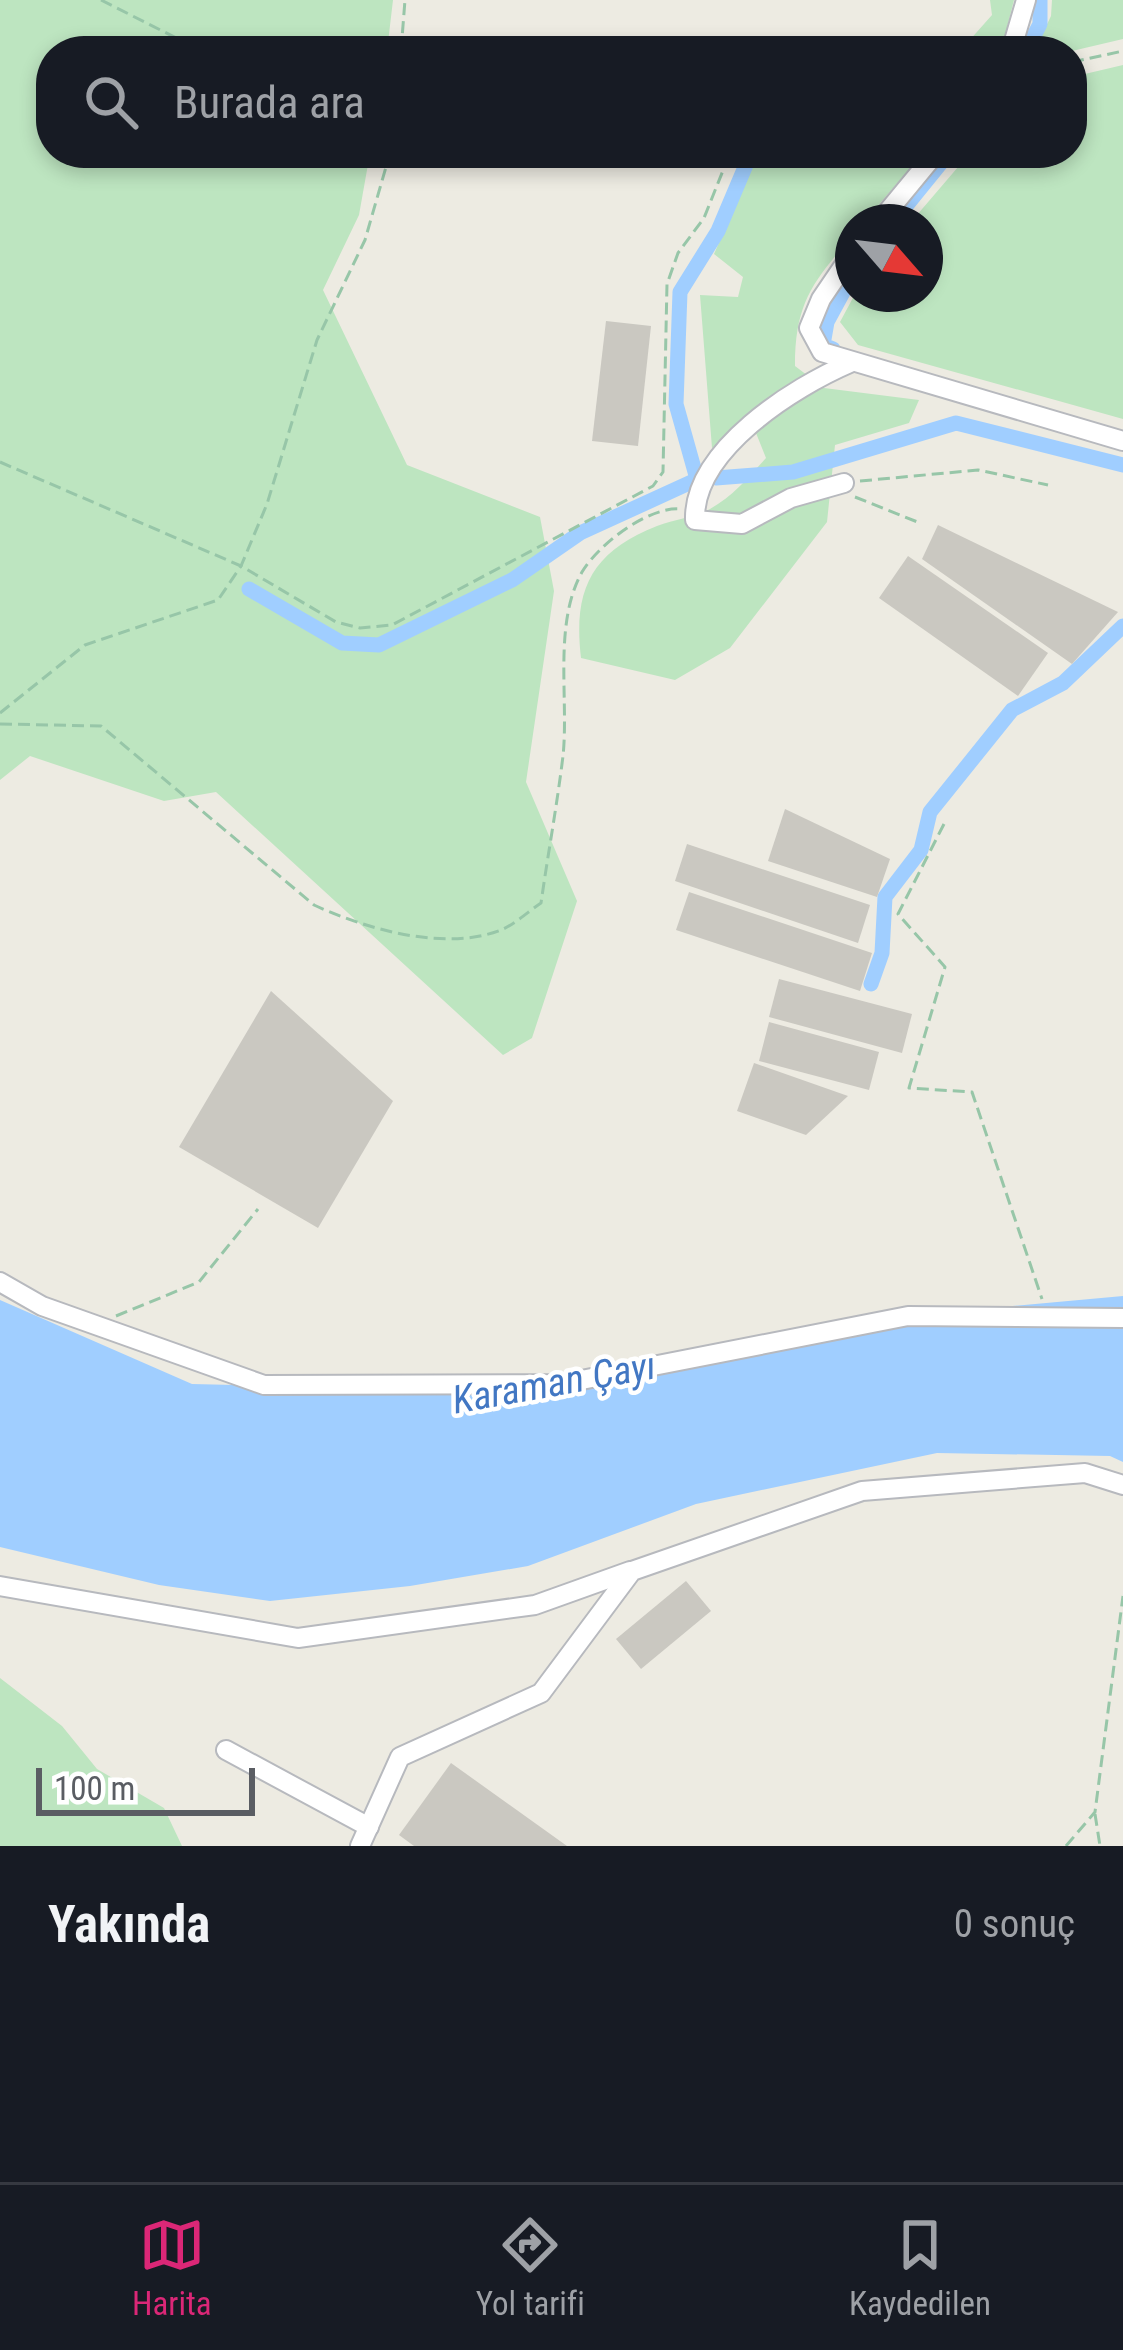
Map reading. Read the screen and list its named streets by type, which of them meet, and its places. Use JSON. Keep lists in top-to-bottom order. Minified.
{"water":["Karaman Çayı"],"scale_bar":"100 m","north":"bottom right","page":{"search":"Burada ara","scale":"100 m","heading":["Yakında","0 sonuç"],"nav":["Harita","Yol tarifi","Kaydedilen"]}}
